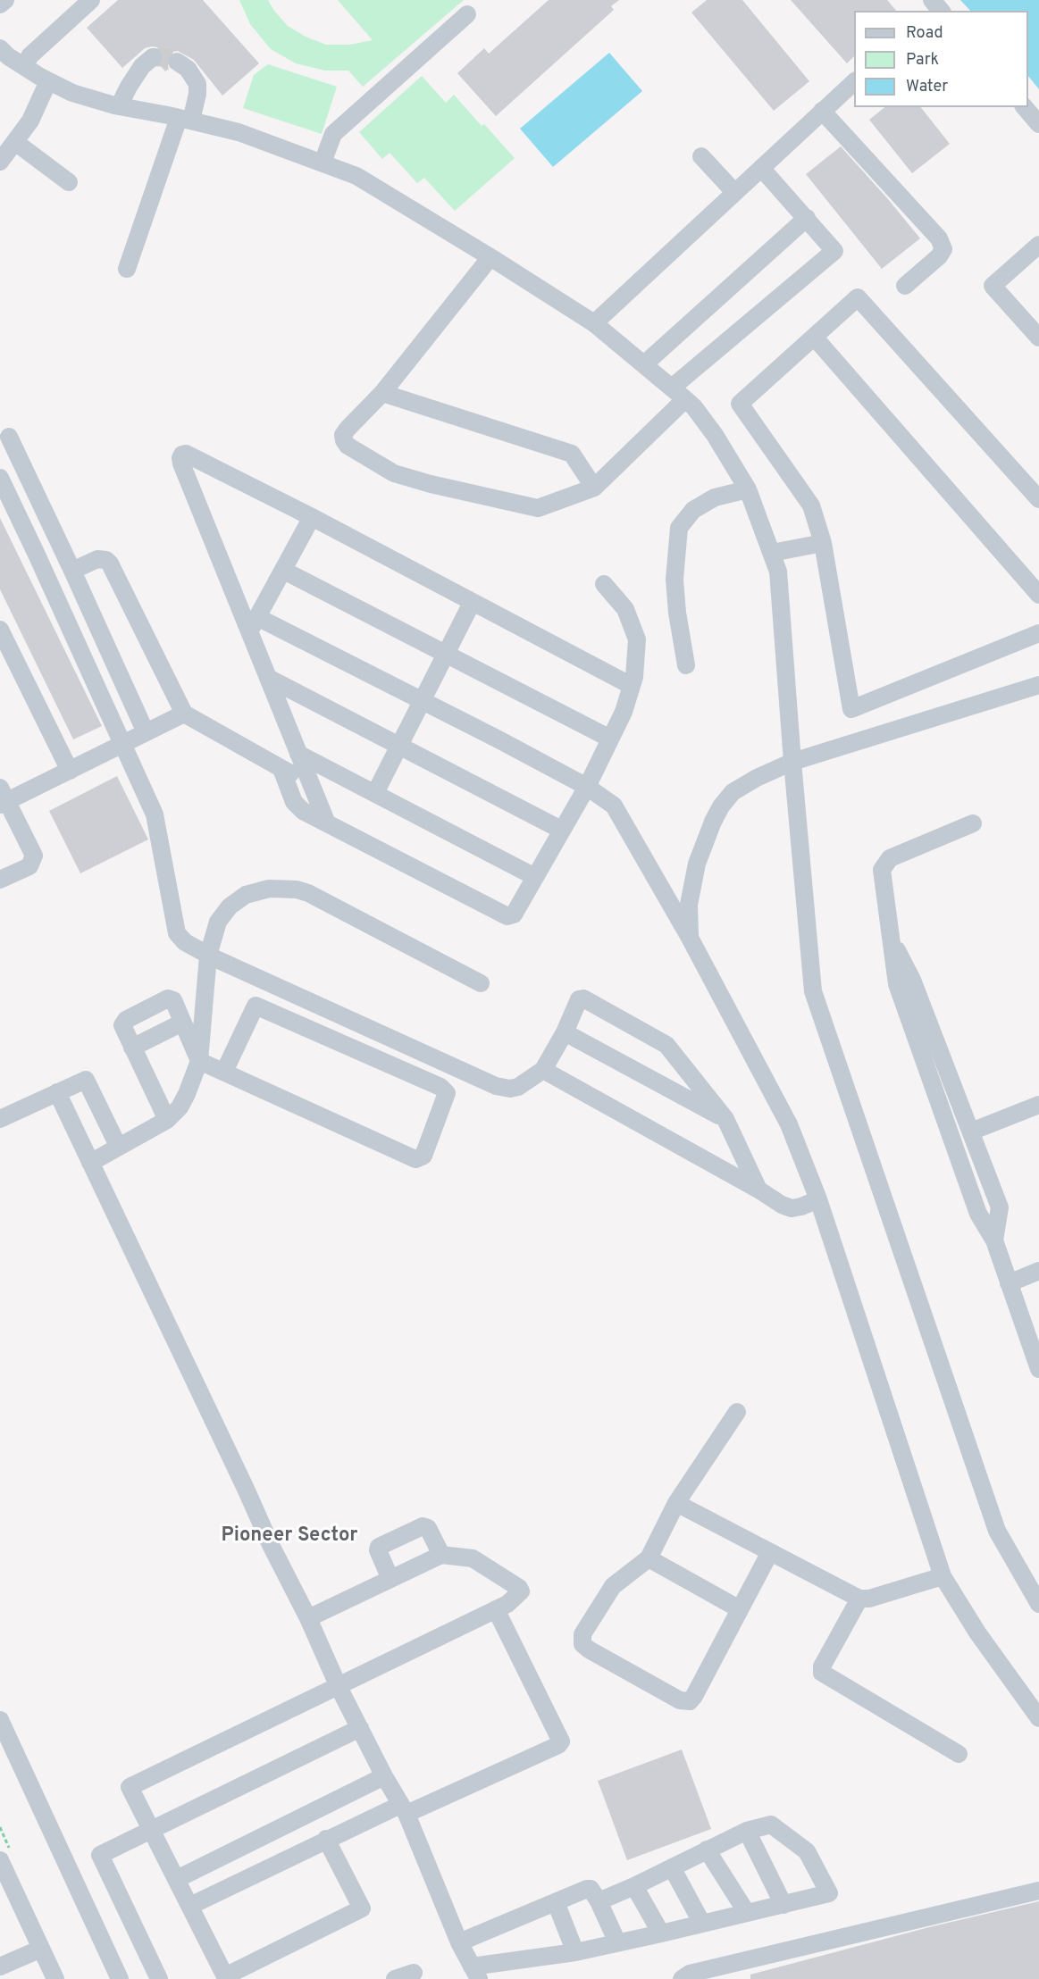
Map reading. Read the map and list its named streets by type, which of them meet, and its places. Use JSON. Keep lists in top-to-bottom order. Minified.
{"districts":["Pioneer Sector"],"legend":["Road","Park","Water"]}
